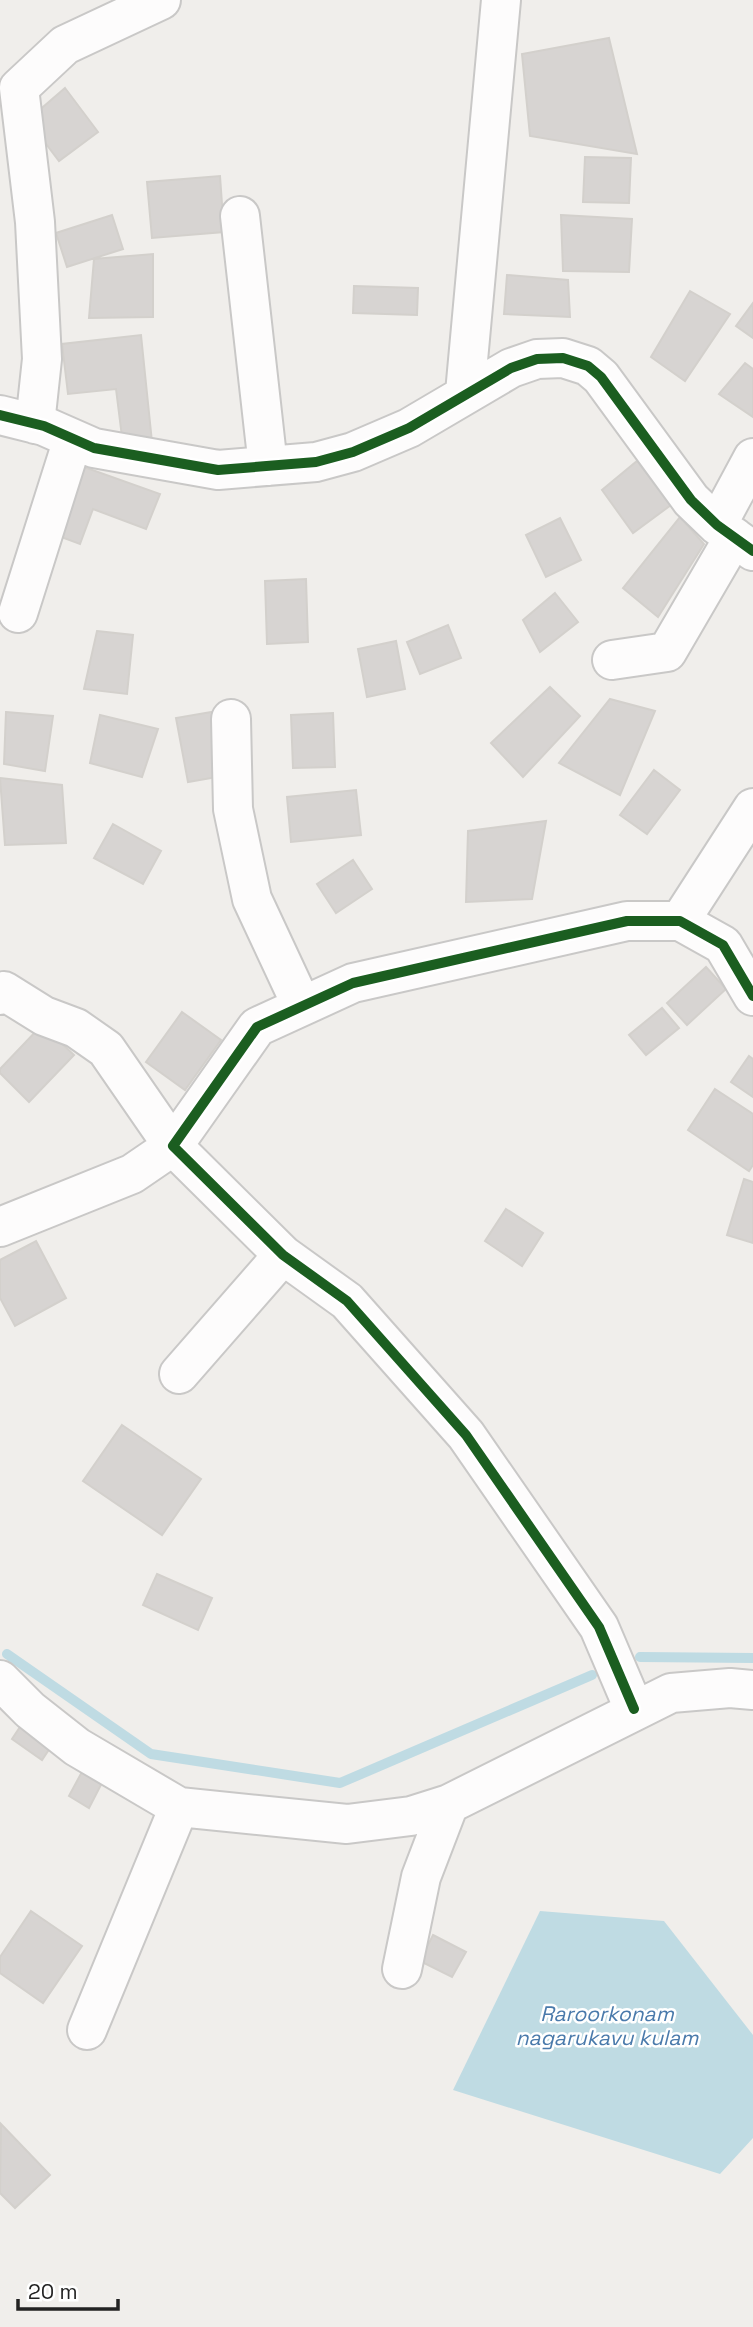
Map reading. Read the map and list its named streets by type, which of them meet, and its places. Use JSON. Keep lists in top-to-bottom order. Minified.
{"water":["Raroorkonam nagarukavu kulam"],"scale_bar":"20 m"}
